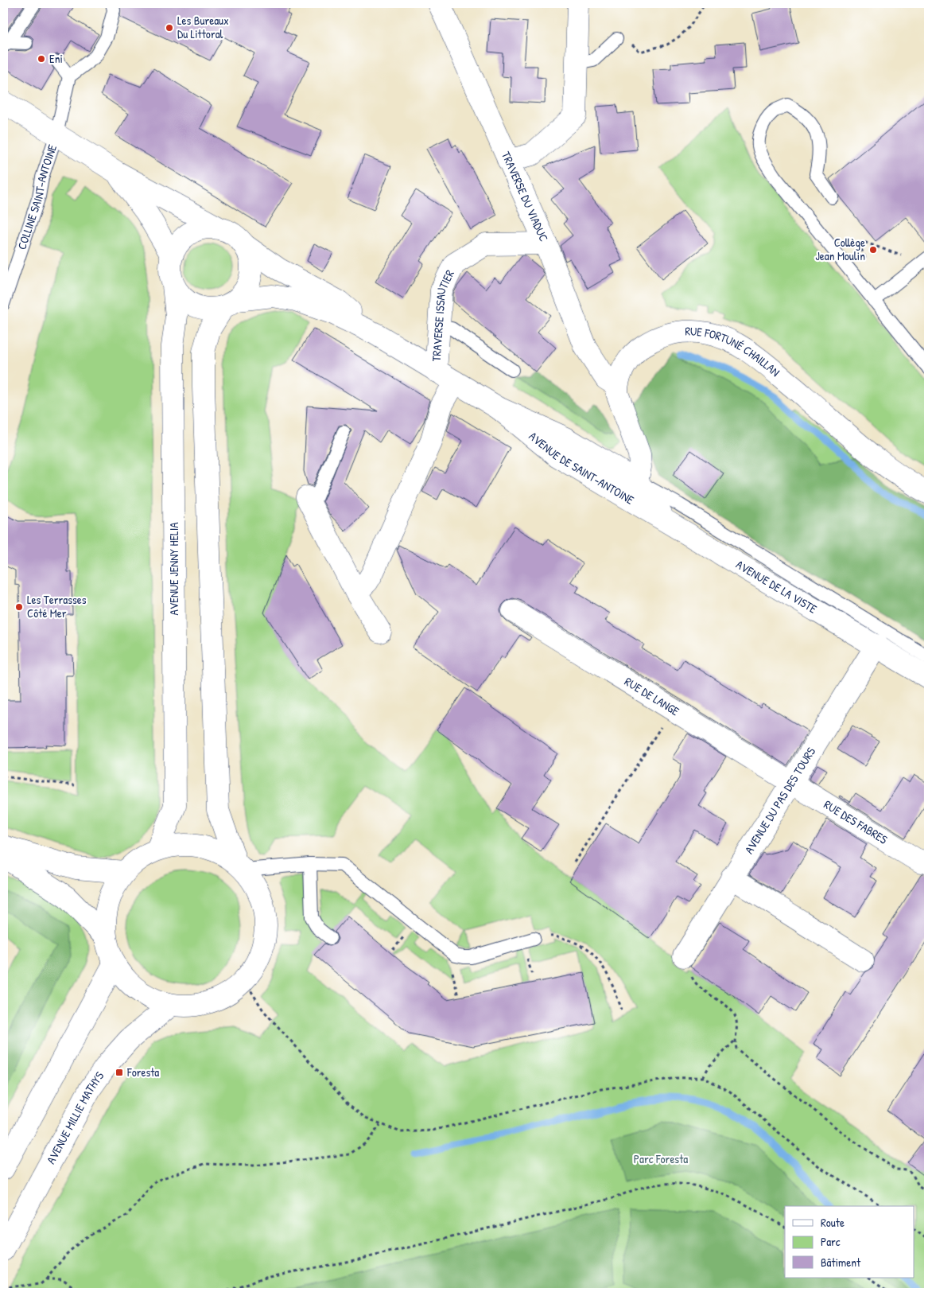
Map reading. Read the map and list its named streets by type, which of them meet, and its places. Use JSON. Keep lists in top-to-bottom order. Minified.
{"streets":{"street":["TRAVERSE DU VIADUC","TRAVERSE ISSAUTIER","RUE FORTUNÉ CHAILLAN","AVENUE DE SAINT-ANTOINE","AVENUE JENNY HELIA","AVENUE DE LA VISTE","RUE DE LANGE","AVENUE DU PAS DES TOURS","RUE DES FABRES","AVENUE MILLIE MATHYS"],"lane":["COLLINE SAINT-ANTOINE"]},"crossings":[["TRAVERSE DU VIADUC","TRAVERSE ISSAUTIER"],["TRAVERSE DU VIADUC","RUE FORTUNÉ CHAILLAN"],["TRAVERSE ISSAUTIER","AVENUE DE SAINT-ANTOINE"],["AVENUE DE SAINT-ANTOINE","AVENUE JENNY HELIA"],["AVENUE DE SAINT-ANTOINE","AVENUE DE LA VISTE"],["AVENUE DE LA VISTE","AVENUE DU PAS DES TOURS"],["RUE DE LANGE","AVENUE DU PAS DES TOURS"],["RUE DE LANGE","RUE DES FABRES"],["AVENUE DU PAS DES TOURS","RUE DES FABRES"]],"parks":["Parc Foresta"],"places":{"other":["Les Bureaux Du Littoral","Eni","Collège Jean Moulin","Les Terrasses Côté Mer"],"transit":["Foresta"]},"legend":["Route","Parc","Bâtiment"]}
